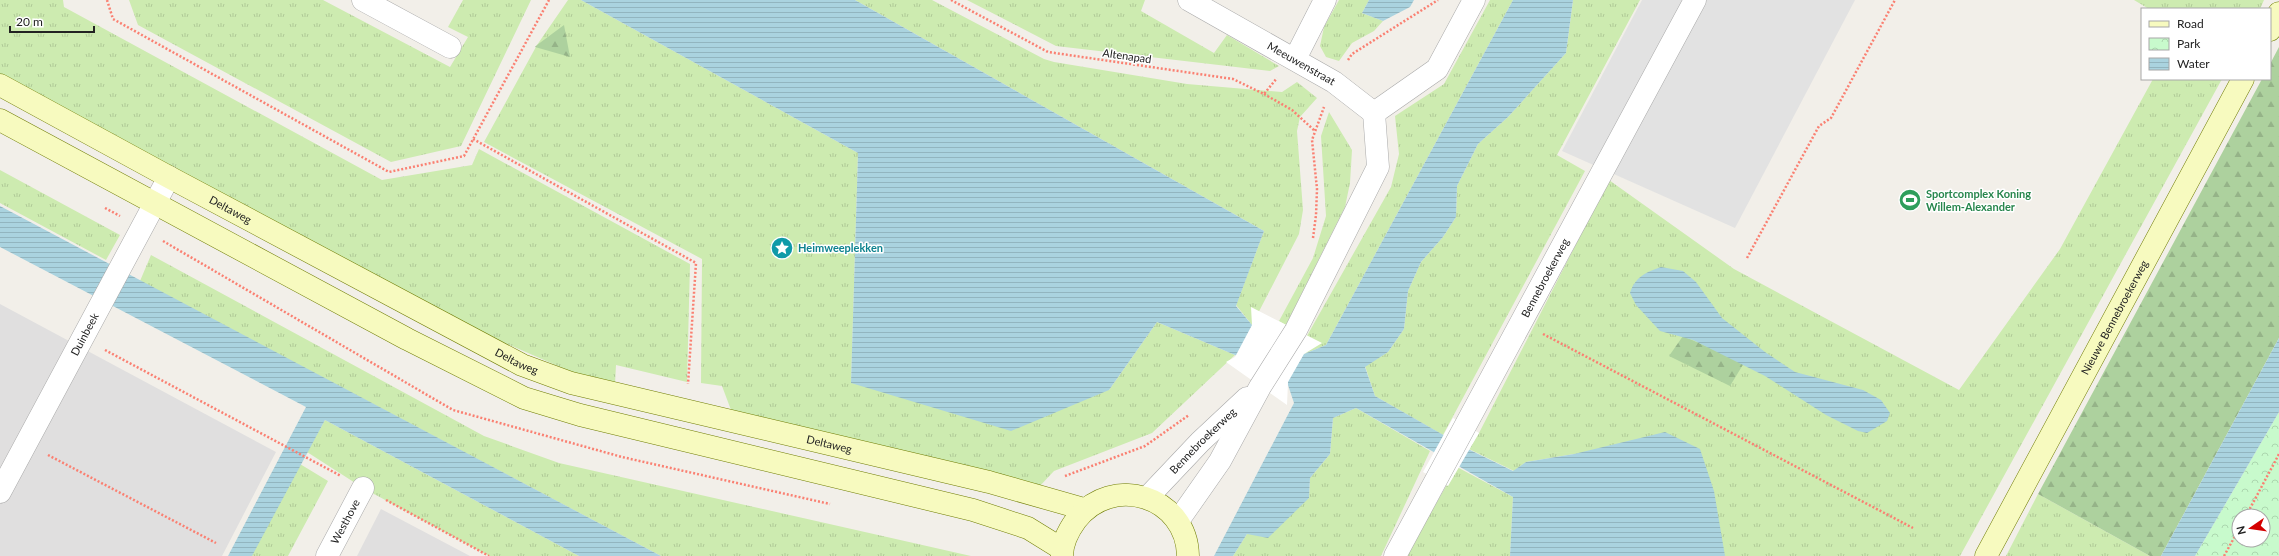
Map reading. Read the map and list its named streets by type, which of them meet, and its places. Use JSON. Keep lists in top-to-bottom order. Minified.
{"streets":{"street":["Meeuwenstraat","Deltaweg","Bennebroekerweg","Nieuwe Bennebroekerweg","Duinbeek","Westhove"],"path":["Altenapad"]},"crossings":[["Meeuwenstraat","Bennebroekerweg"],["Deltaweg","Duinbeek"]],"places":{"sports":["Sportcomplex Koning Willem-Alexander"],"place":["Heimweeplekken"]},"legend":["Road","Park","Water"],"scale_bar":"20 m","north":"left"}
